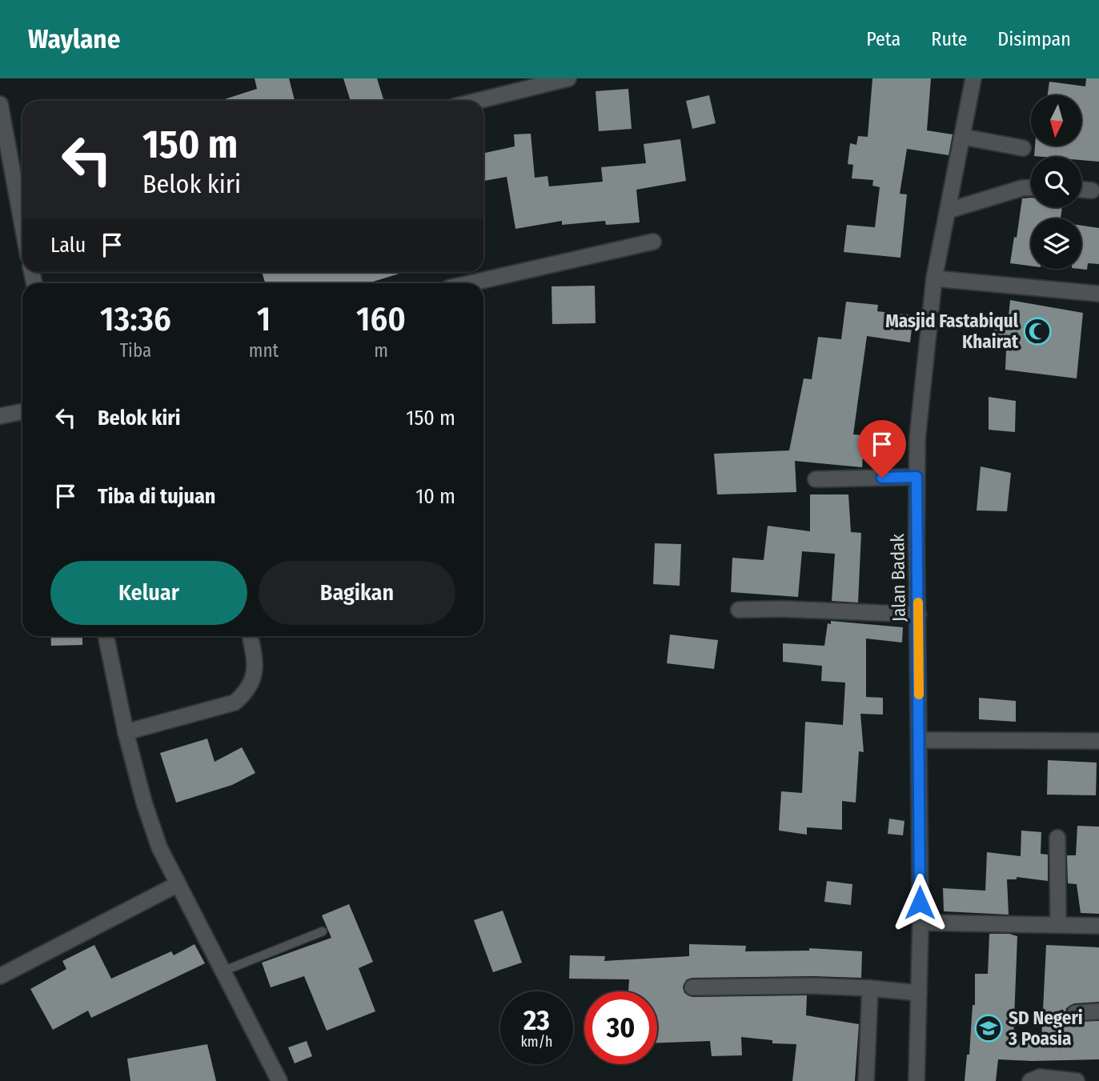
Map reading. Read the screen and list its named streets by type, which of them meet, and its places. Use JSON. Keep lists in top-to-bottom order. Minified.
{"streets":{"street":["Jalan Badak"]},"places":{"mosque":["Masjid Fastabiqul Khairat"],"school or university":["SD Negeri 3 Poasia"]},"north":"bottom","page":{"header":"Waylane","nav":["Peta","Rute","Disimpan"],"turn":["150 m","Belok kiri"],"then":"Lalu","eta":["13:36","Tiba","1","mnt","160","m"],"list":[{"name":"Belok kiri","value":"150 m"},{"name":"Tiba di tujuan","value":"10 m"}],"buttons":["Keluar","Bagikan"],"speed":"23 km/h","limit":"30"}}
